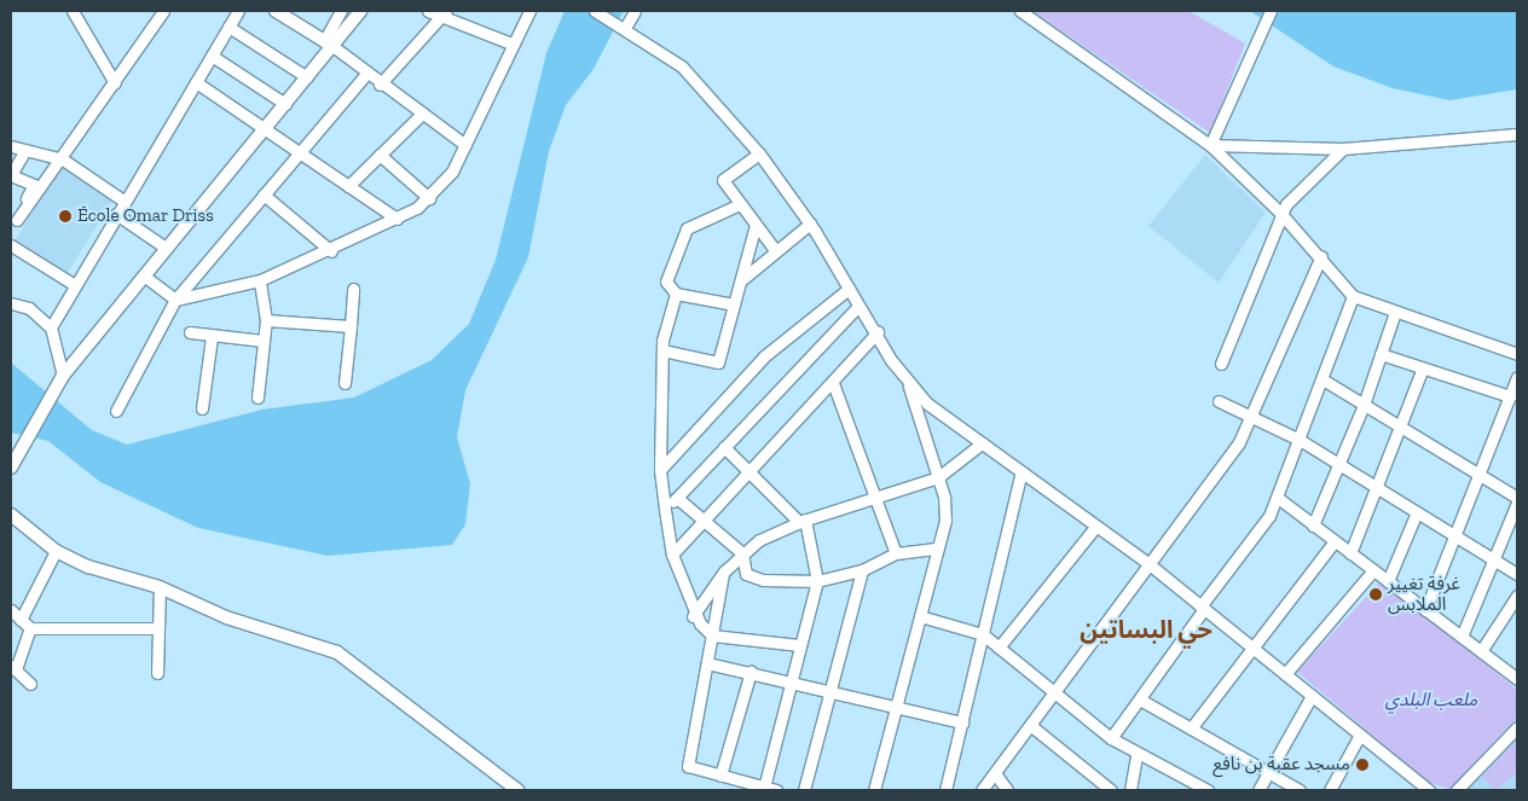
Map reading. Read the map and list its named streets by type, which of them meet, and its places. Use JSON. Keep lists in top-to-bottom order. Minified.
{"districts":["حي البساتين"],"parks":["ملعب البلدي"],"places":["École Omar Driss","غرفة تغيير الملابس","مسجد عقبة بن نافع"]}
